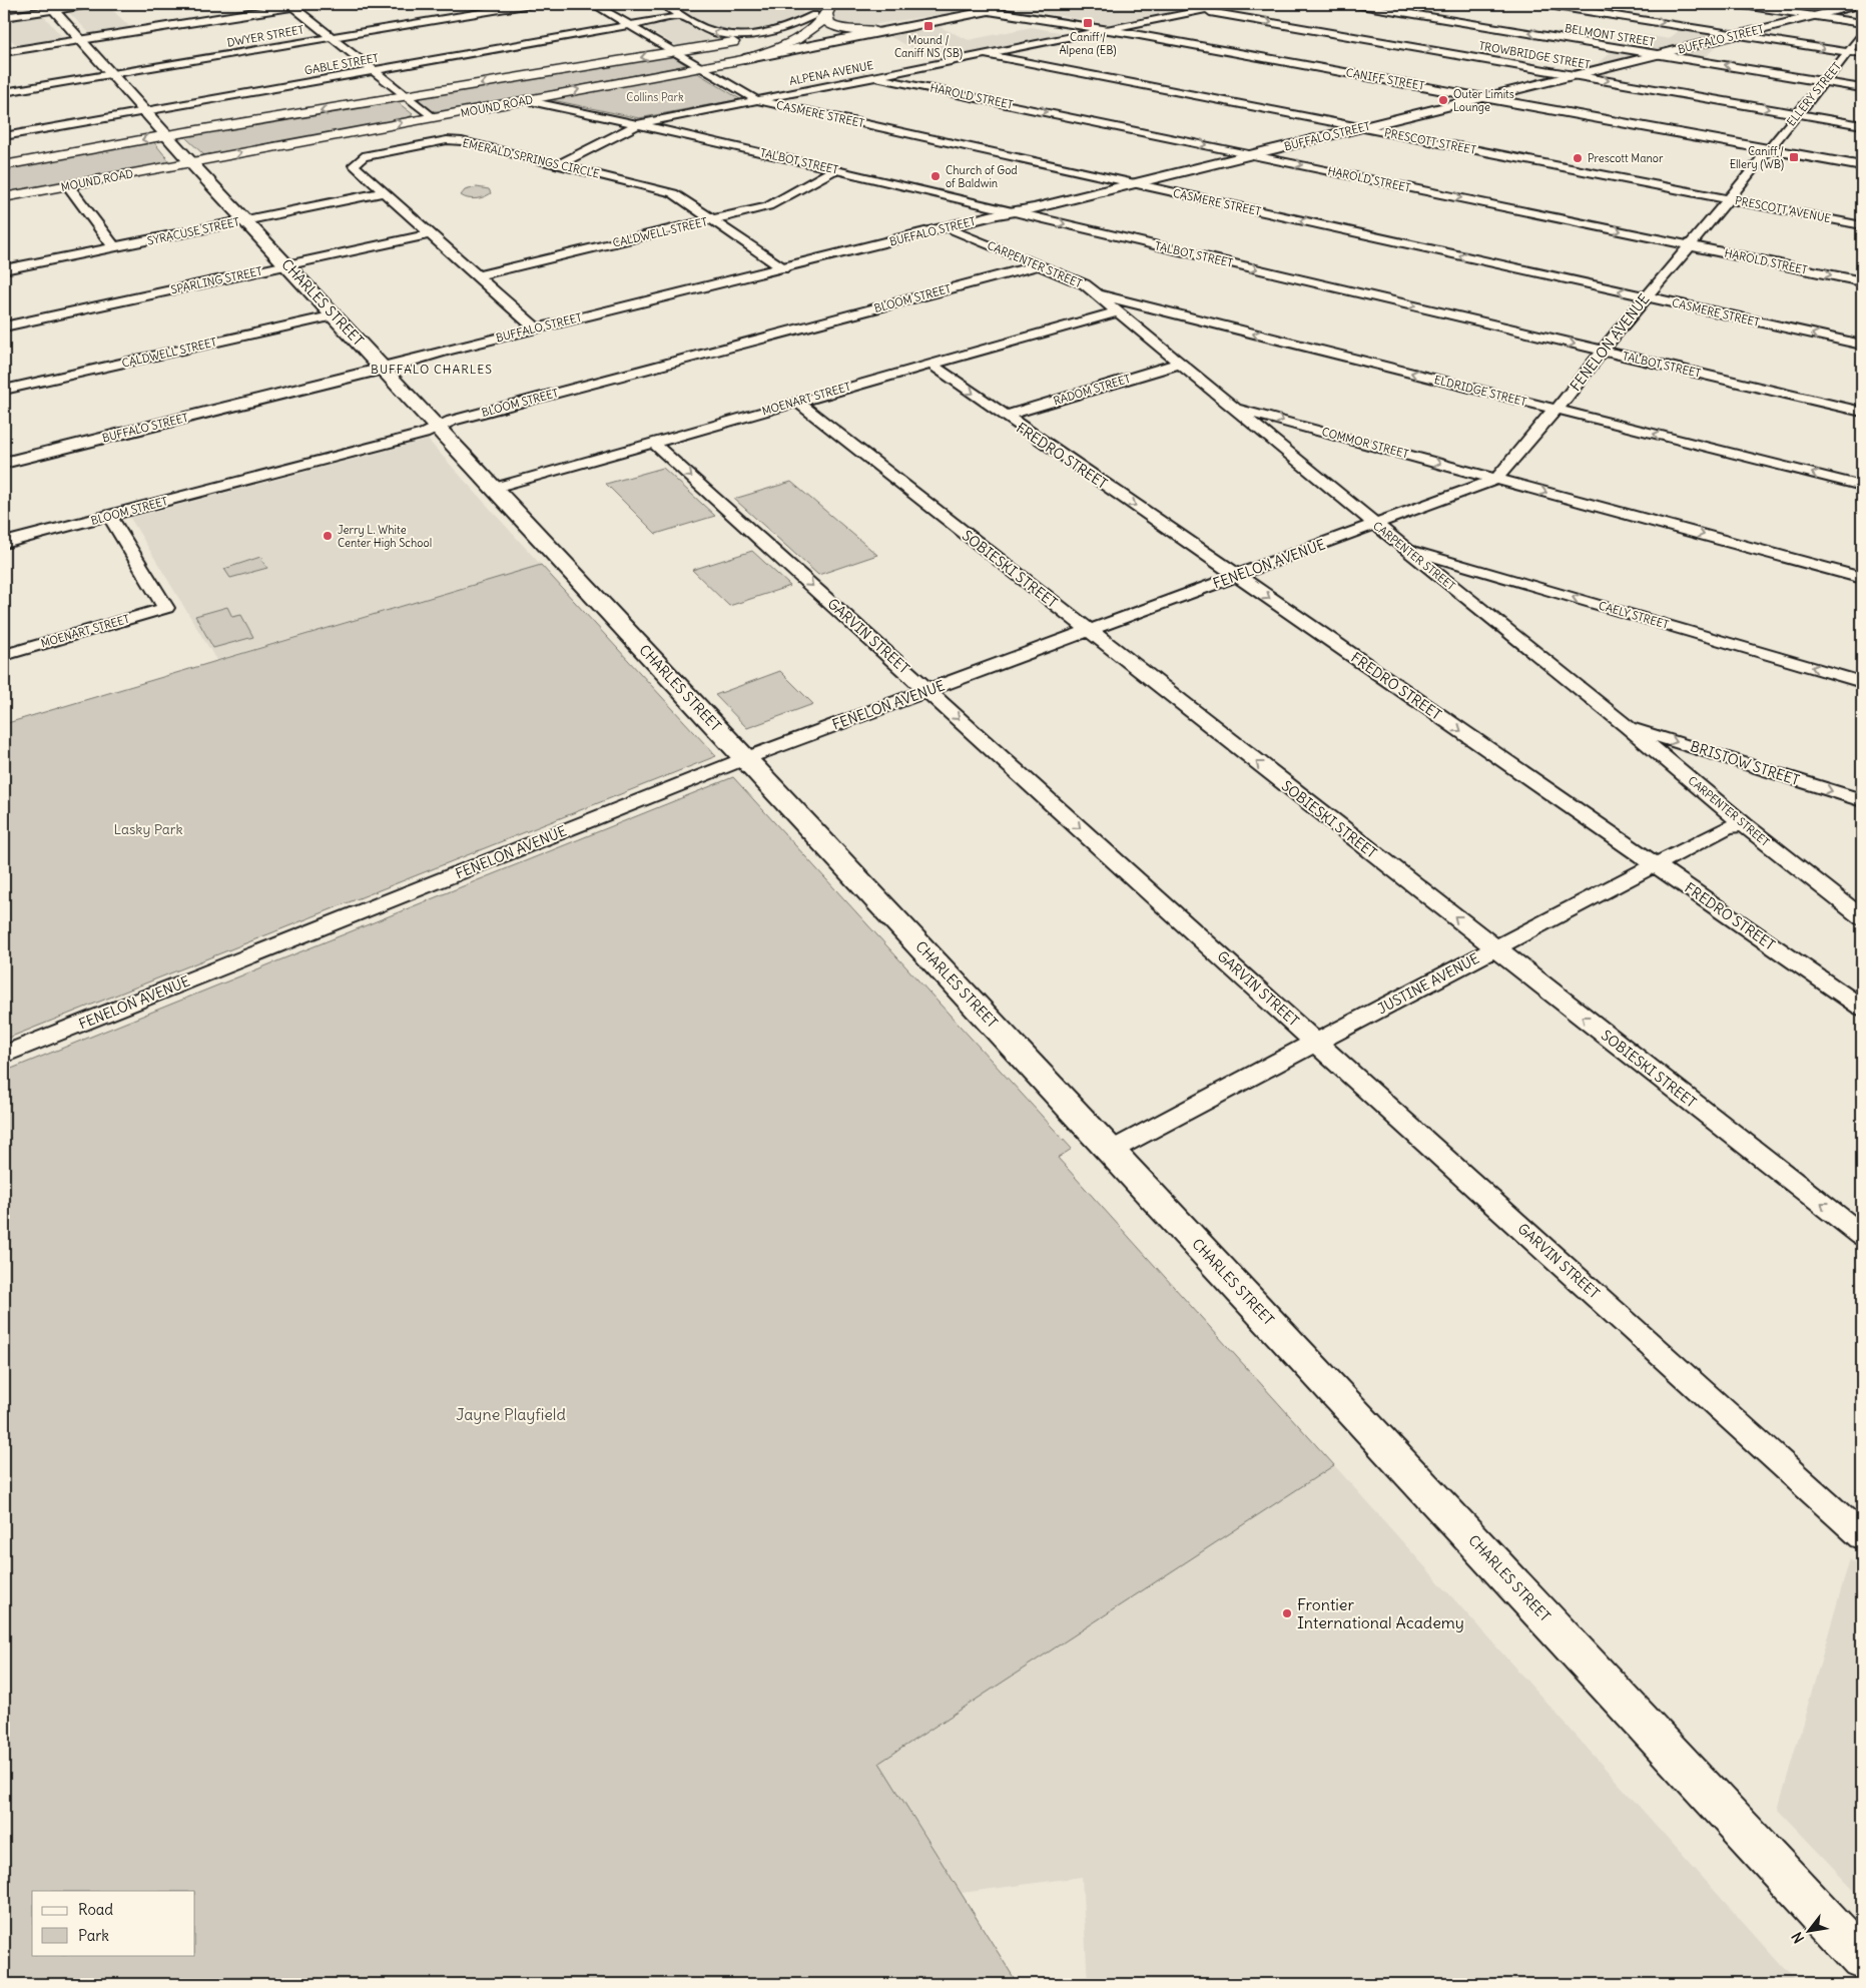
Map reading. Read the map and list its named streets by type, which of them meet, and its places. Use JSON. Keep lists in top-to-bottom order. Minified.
{"streets":{"main road":["MOUND ROAD"],"street":["BELMONT STREET","DWYER STREET","BUFFALO STREET","TROWBRIDGE STREET","GABLE STREET","ALPENA AVENUE","CANIFF STREET","ELLERY STREET","HAROLD STREET","CASMERE STREET","PRESCOTT STREET","EMERALD SPRINGS CIRCLE","TALBOT STREET","PRESCOTT AVENUE","SYRACUSE STREET","CALDWELL STREET","CARPENTER STREET","SPARLING STREET","BLOOM STREET","CHARLES STREET","FENELON AVENUE","RADOM STREET","ELDRIDGE STREET","MOENART STREET","COMMOR STREET","FREDRO STREET","SOBIESKI STREET","CAELY STREET","GARVIN STREET","BRISTOW STREET","JUSTINE AVENUE"]},"crossings":[["BELMONT STREET","BUFFALO STREET"],["BELMONT STREET","ELLERY STREET"],["DWYER STREET","CHARLES STREET"],["BUFFALO STREET","TROWBRIDGE STREET"],["BUFFALO STREET","CANIFF STREET"],["BUFFALO STREET","HAROLD STREET"],["BUFFALO STREET","CASMERE STREET"],["BUFFALO STREET","PRESCOTT STREET"],["BUFFALO STREET","EMERALD SPRINGS CIRCLE"],["BUFFALO STREET","TALBOT STREET"],["BUFFALO STREET","CARPENTER STREET"],["BUFFALO STREET","CHARLES STREET"],["TROWBRIDGE STREET","ALPENA AVENUE"],["TROWBRIDGE STREET","ELLERY STREET"],["GABLE STREET","CASMERE STREET"],["GABLE STREET","CHARLES STREET"],["ALPENA AVENUE","CANIFF STREET"],["ALPENA AVENUE","HAROLD STREET"],["ALPENA AVENUE","CASMERE STREET"],["ALPENA AVENUE","PRESCOTT STREET"],["ALPENA AVENUE","EMERALD SPRINGS CIRCLE"],["ALPENA AVENUE","TALBOT STREET"],["CANIFF STREET","ELLERY STREET"],["CANIFF STREET","MOUND ROAD"],["ELLERY STREET","HAROLD STREET"],["ELLERY STREET","PRESCOTT STREET"],["ELLERY STREET","PRESCOTT AVENUE"],["ELLERY STREET","FENELON AVENUE"],["HAROLD STREET","FENELON AVENUE"],["MOUND ROAD","CASMERE STREET"],["MOUND ROAD","TALBOT STREET"],["MOUND ROAD","CHARLES STREET"],["CASMERE STREET","FENELON AVENUE"],["PRESCOTT STREET","PRESCOTT AVENUE"],["EMERALD SPRINGS CIRCLE","SYRACUSE STREET"],["EMERALD SPRINGS CIRCLE","CALDWELL STREET"],["EMERALD SPRINGS CIRCLE","SPARLING STREET"],["TALBOT STREET","CALDWELL STREET"],["TALBOT STREET","FENELON AVENUE"],["SYRACUSE STREET","CHARLES STREET"],["CALDWELL STREET","CHARLES STREET"],["CARPENTER STREET","BLOOM STREET"],["CARPENTER STREET","FENELON AVENUE"],["CARPENTER STREET","RADOM STREET"],["CARPENTER STREET","ELDRIDGE STREET"],["CARPENTER STREET","MOENART STREET"],["CARPENTER STREET","COMMOR STREET"],["CARPENTER STREET","CAELY STREET"],["CARPENTER STREET","BRISTOW STREET"],["CARPENTER STREET","JUSTINE AVENUE"],["SPARLING STREET","CHARLES STREET"],["BLOOM STREET","CHARLES STREET"],["BLOOM STREET","MOENART STREET"],["CHARLES STREET","FENELON AVENUE"],["CHARLES STREET","MOENART STREET"],["CHARLES STREET","JUSTINE AVENUE"],["FENELON AVENUE","ELDRIDGE STREET"],["FENELON AVENUE","COMMOR STREET"],["FENELON AVENUE","FREDRO STREET"],["FENELON AVENUE","SOBIESKI STREET"],["FENELON AVENUE","GARVIN STREET"],["RADOM STREET","FREDRO STREET"],["MOENART STREET","FREDRO STREET"],["MOENART STREET","SOBIESKI STREET"],["MOENART STREET","GARVIN STREET"],["FREDRO STREET","JUSTINE AVENUE"],["SOBIESKI STREET","JUSTINE AVENUE"],["GARVIN STREET","JUSTINE AVENUE"]],"one_way":["HAROLD STREET","CASMERE STREET","TALBOT STREET","ELDRIDGE STREET","COMMOR STREET","FREDRO STREET","SOBIESKI STREET","CAELY STREET","GARVIN STREET","BRISTOW STREET"],"districts":["BUFFALO CHARLES"],"parks":["Collins Park","Lasky Park","Jayne Playfield"],"places":{"transit":["Caniff / Alpena (EB)","Mound / Caniff NS (SB)","Caniff / Ellery (WB)"],"other":["Outer Limits Lounge","Prescott Manor","Church of God of Baldwin","Jerry L. White Center High School","Frontier International Academy"]},"legend":["Road","Park"],"north":"bottom left"}
